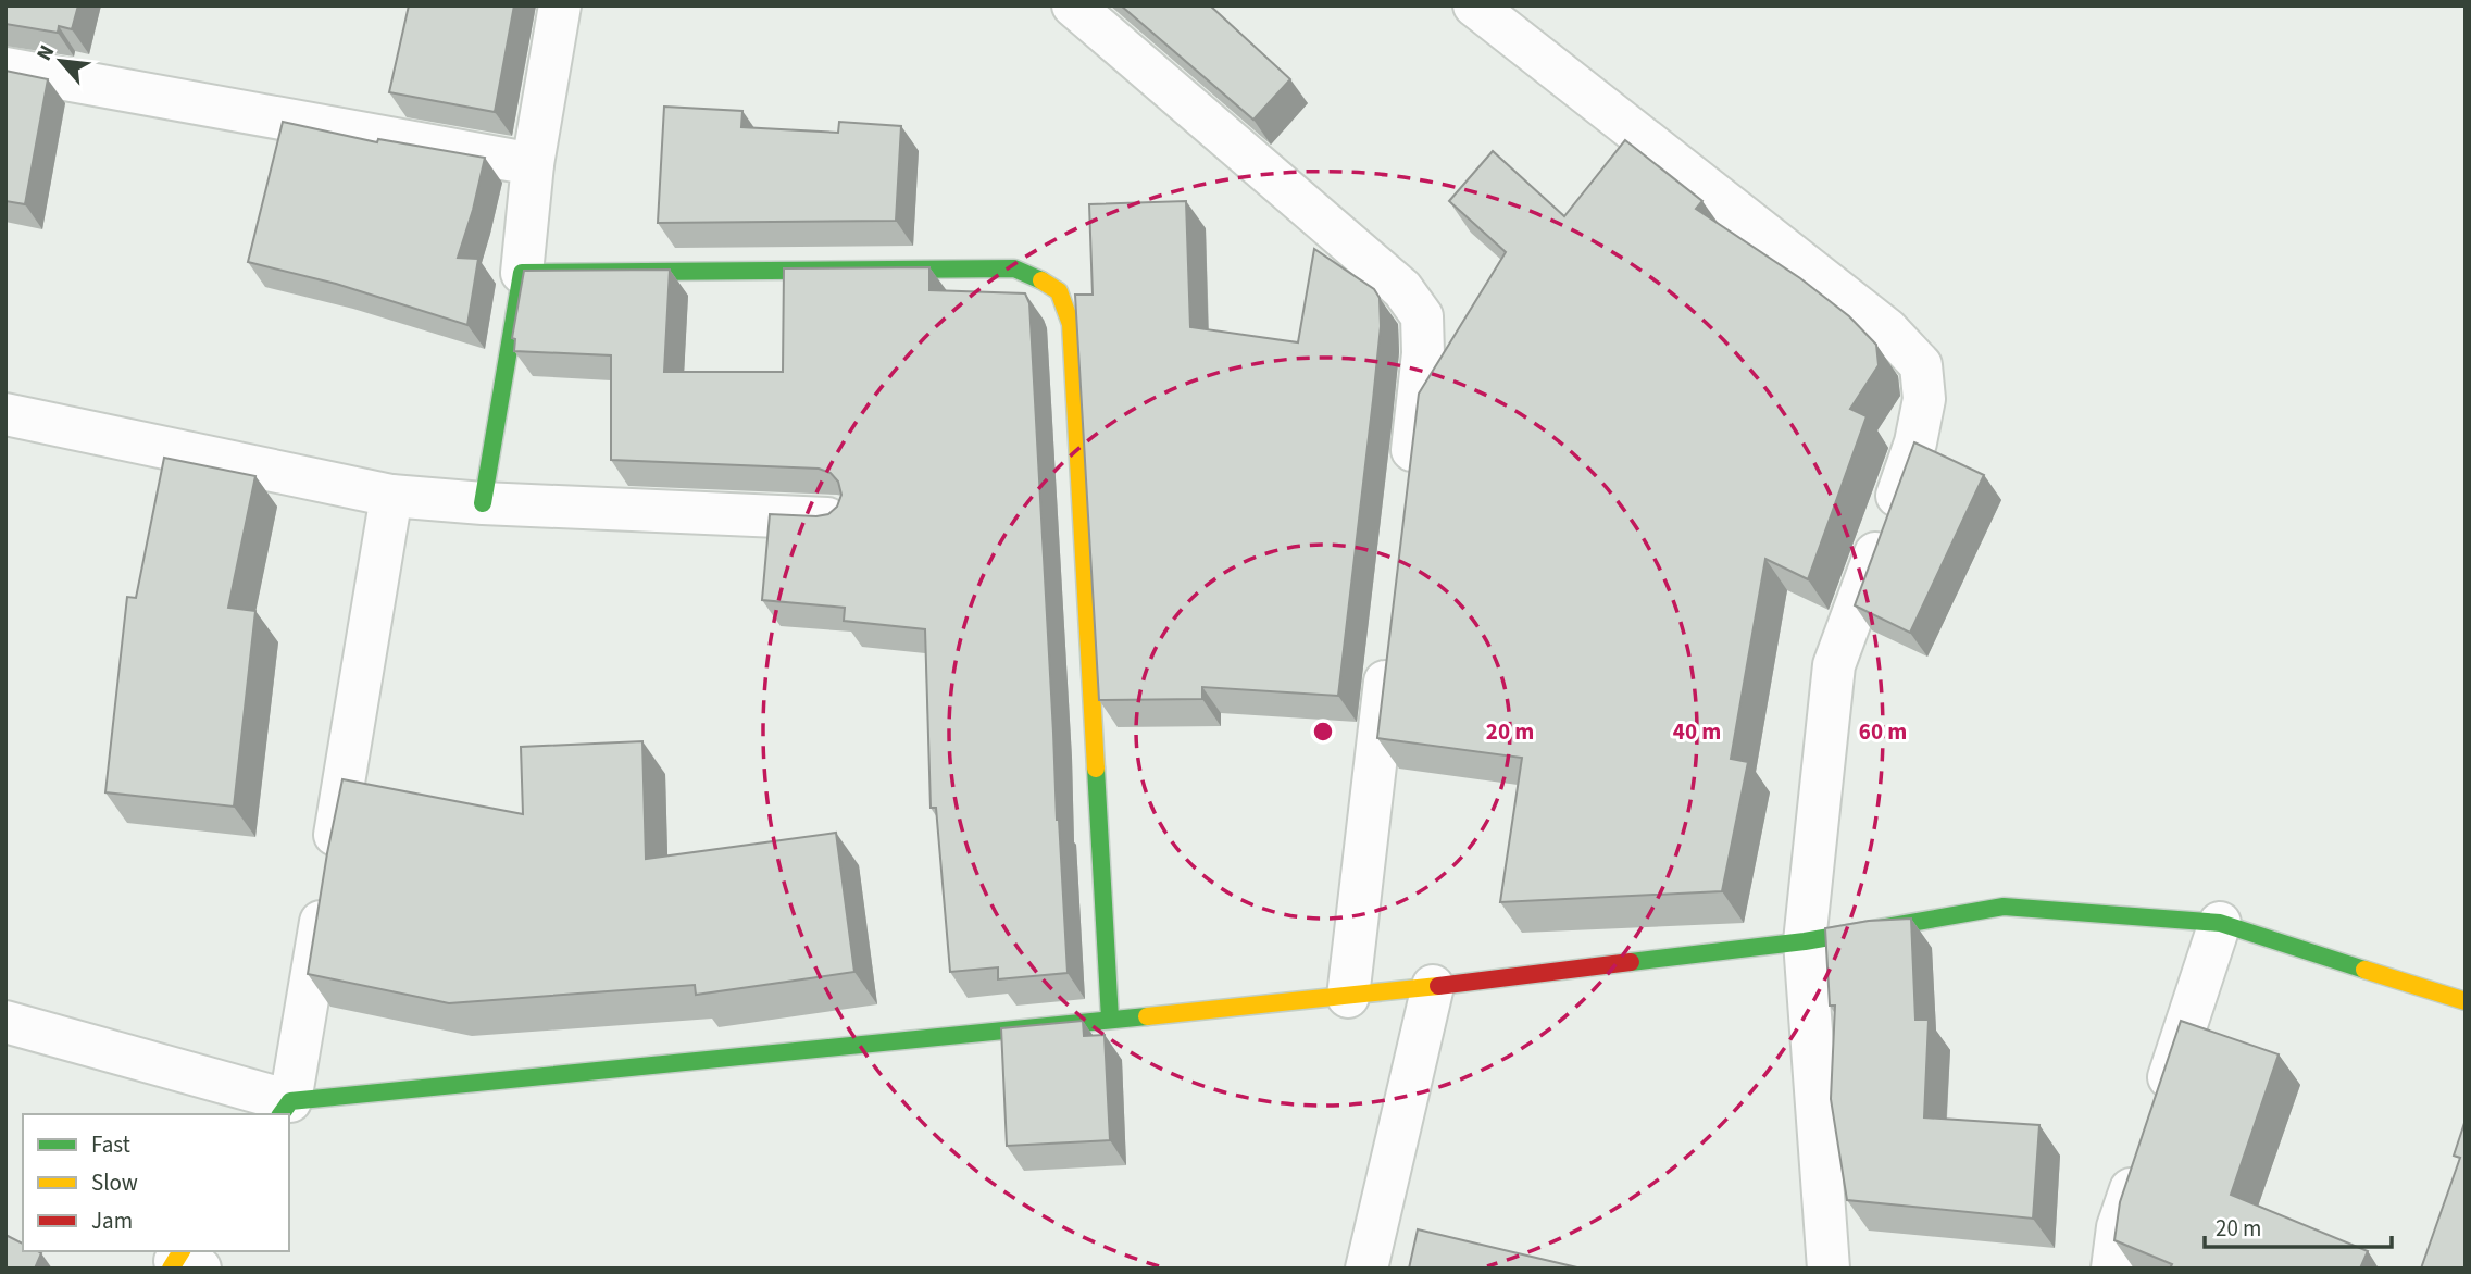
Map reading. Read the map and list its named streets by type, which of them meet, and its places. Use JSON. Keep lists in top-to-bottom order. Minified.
{"legend":["Fast","Slow","Jam"],"scale_bar":"20 m","north":"top left","rings":["20 m","40 m","60 m"]}
